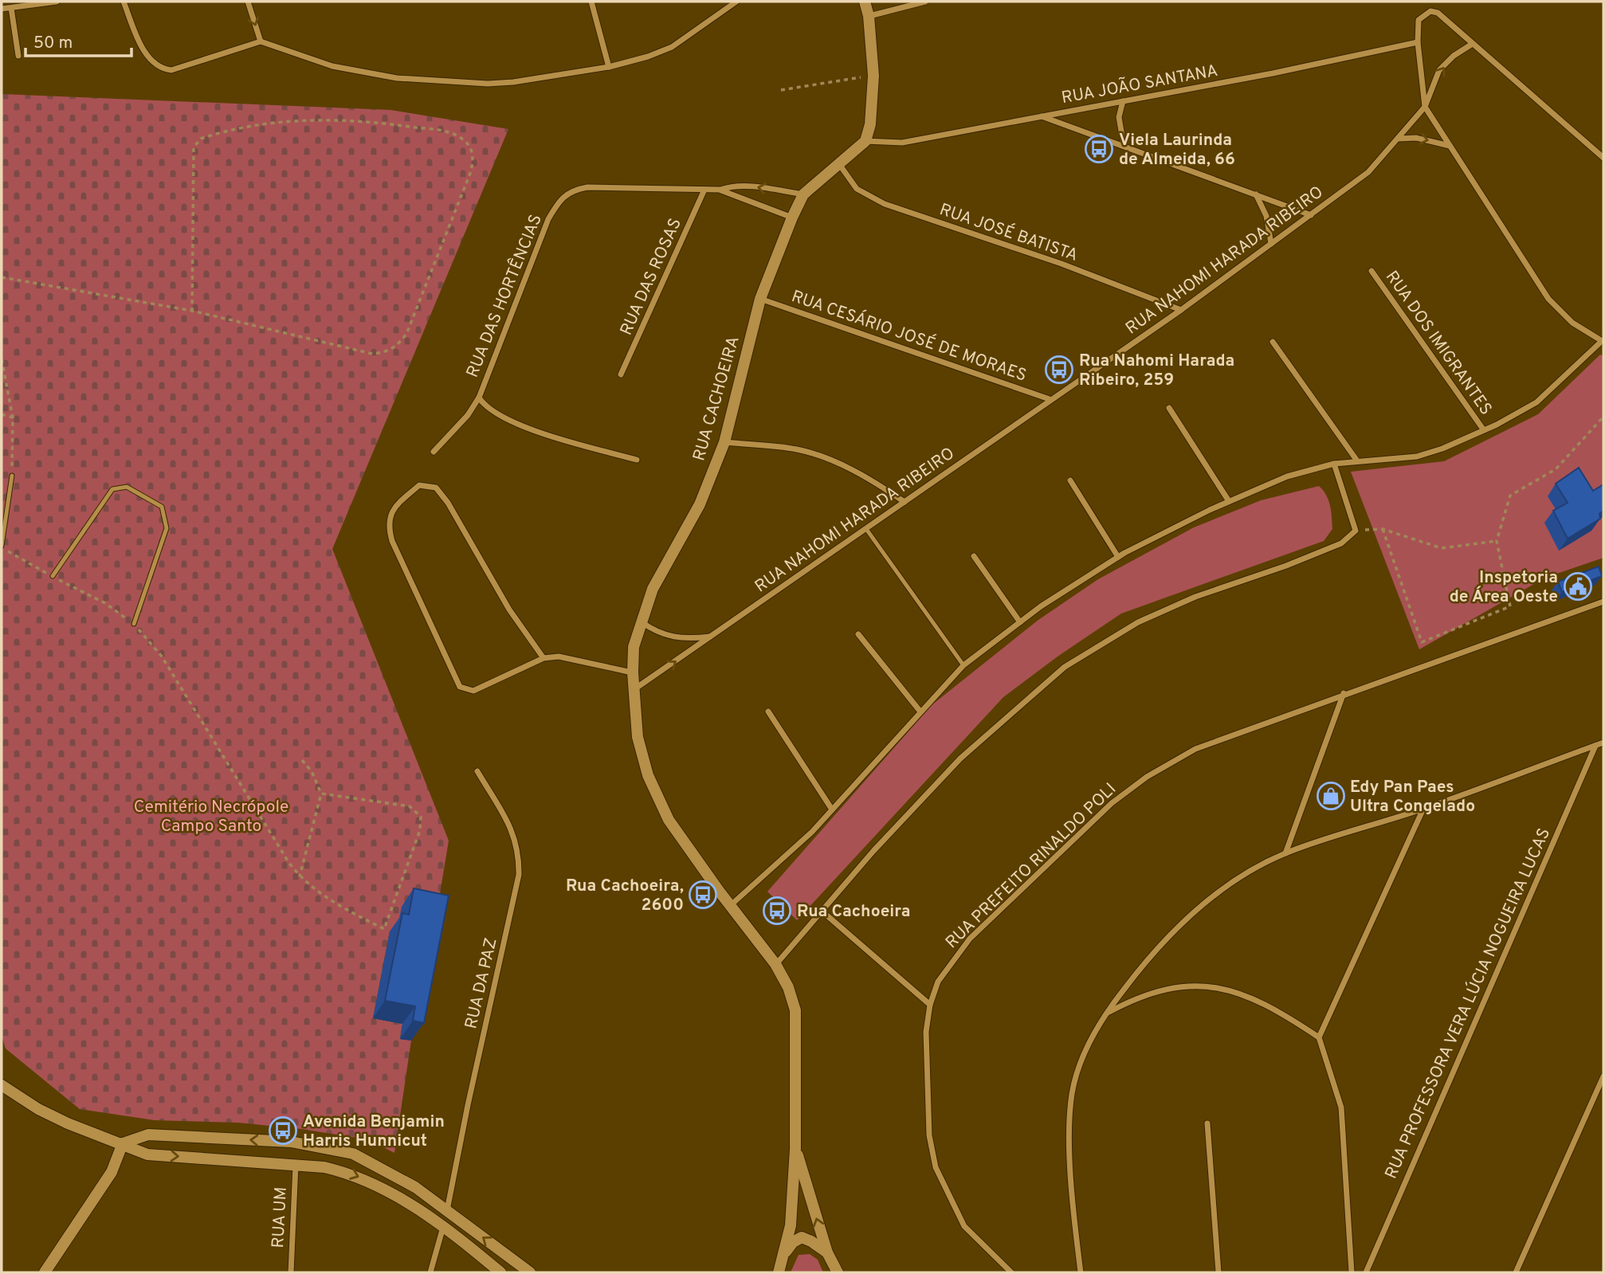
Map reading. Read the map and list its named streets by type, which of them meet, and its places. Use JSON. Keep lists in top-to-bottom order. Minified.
{"streets":{"main road":["RUA CACHOEIRA"],"street":["RUA JOÃO SANTANA","RUA JOSÉ BATISTA","RUA NAHOMI HARADA RIBEIRO","RUA DAS ROSAS","RUA DAS HORTÊNCIAS","RUA CESÁRIO JOSÉ DE MORAES","RUA DOS IMIGRANTES","RUA PREFEITO RINALDO POLI","RUA DA PAZ","RUA PROFESSORA VERA LÚCIA NOGUEIRA LUCAS","RUA UM"]},"crossings":[["RUA JOÃO SANTANA","RUA CACHOEIRA"],["RUA JOSÉ BATISTA","RUA NAHOMI HARADA RIBEIRO"],["RUA JOSÉ BATISTA","RUA CACHOEIRA"],["RUA NAHOMI HARADA RIBEIRO","RUA CESÁRIO JOSÉ DE MORAES"],["RUA NAHOMI HARADA RIBEIRO","RUA CACHOEIRA"],["RUA DAS ROSAS","RUA DAS HORTÊNCIAS"],["RUA DAS HORTÊNCIAS","RUA CACHOEIRA"],["RUA CESÁRIO JOSÉ DE MORAES","RUA CACHOEIRA"]],"parks":["Cemitério Necrópole Campo Santo"],"places":{"bus stop":["Viela Laurinda de Almeida, 66","Rua Nahomi Harada Ribeiro, 259","Rua Cachoeira, 2600","Rua Cachoeira","Avenida Benjamin Harris Hunnicut"],"public building":["Inspetoria de Área Oeste"],"shop":["Edy Pan Paes Ultra Congelado"]},"scale_bar":"50 m"}
